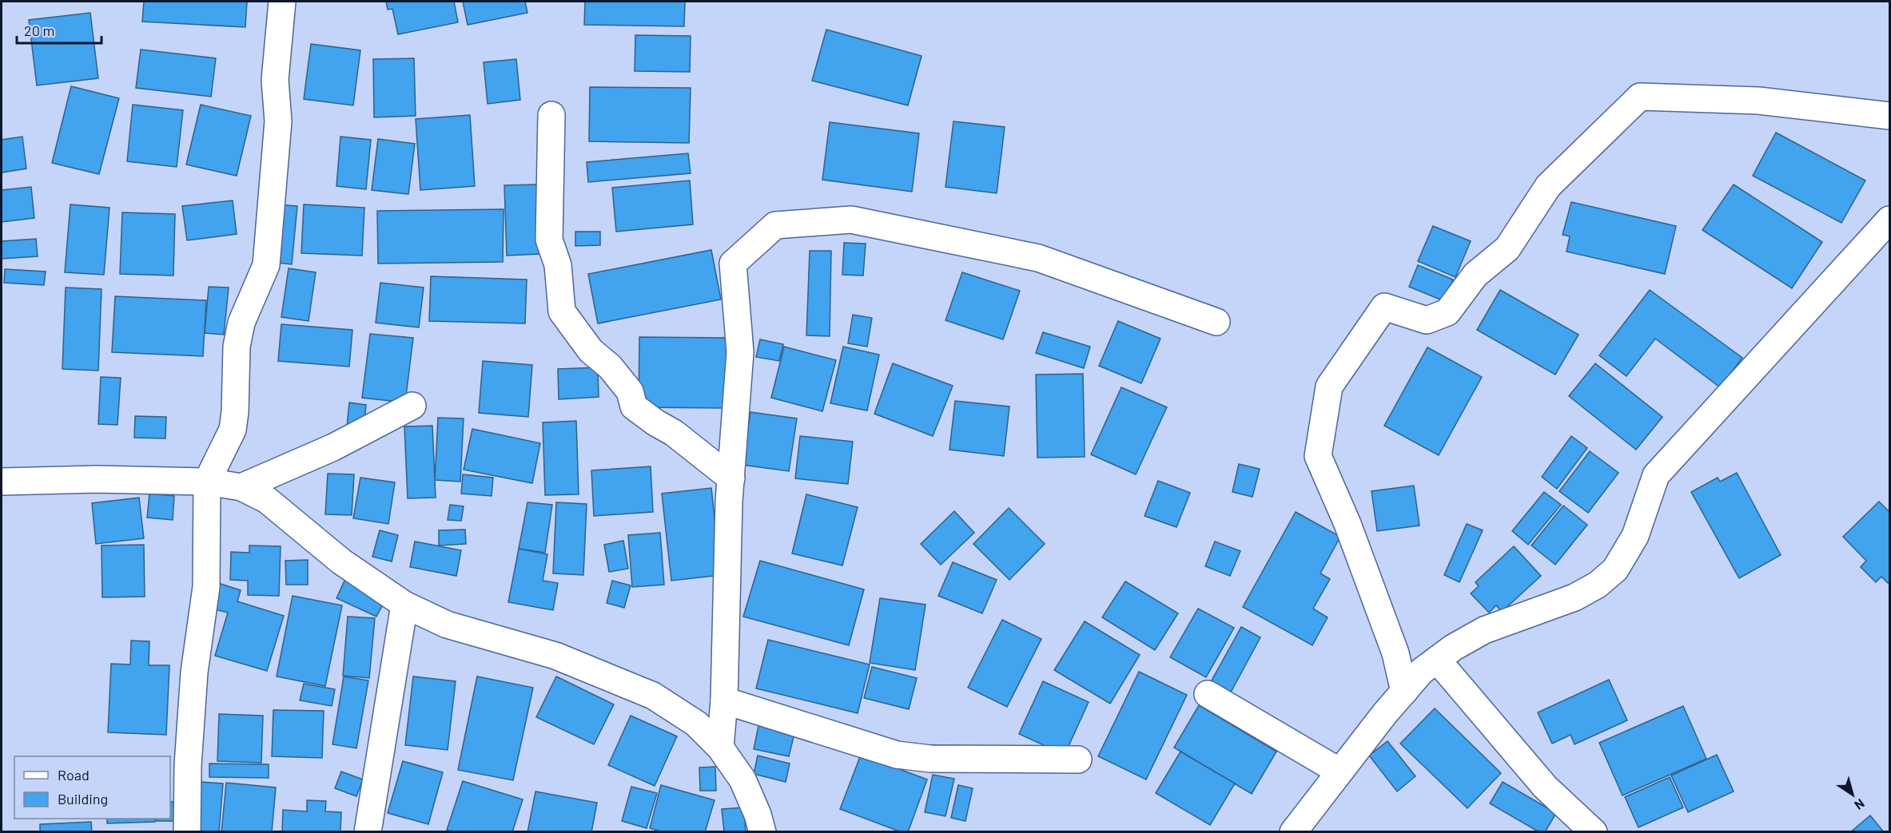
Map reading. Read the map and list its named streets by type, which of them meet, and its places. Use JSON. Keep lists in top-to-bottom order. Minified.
{"legend":["Road","Building"],"scale_bar":"20 m","north":"bottom right"}
